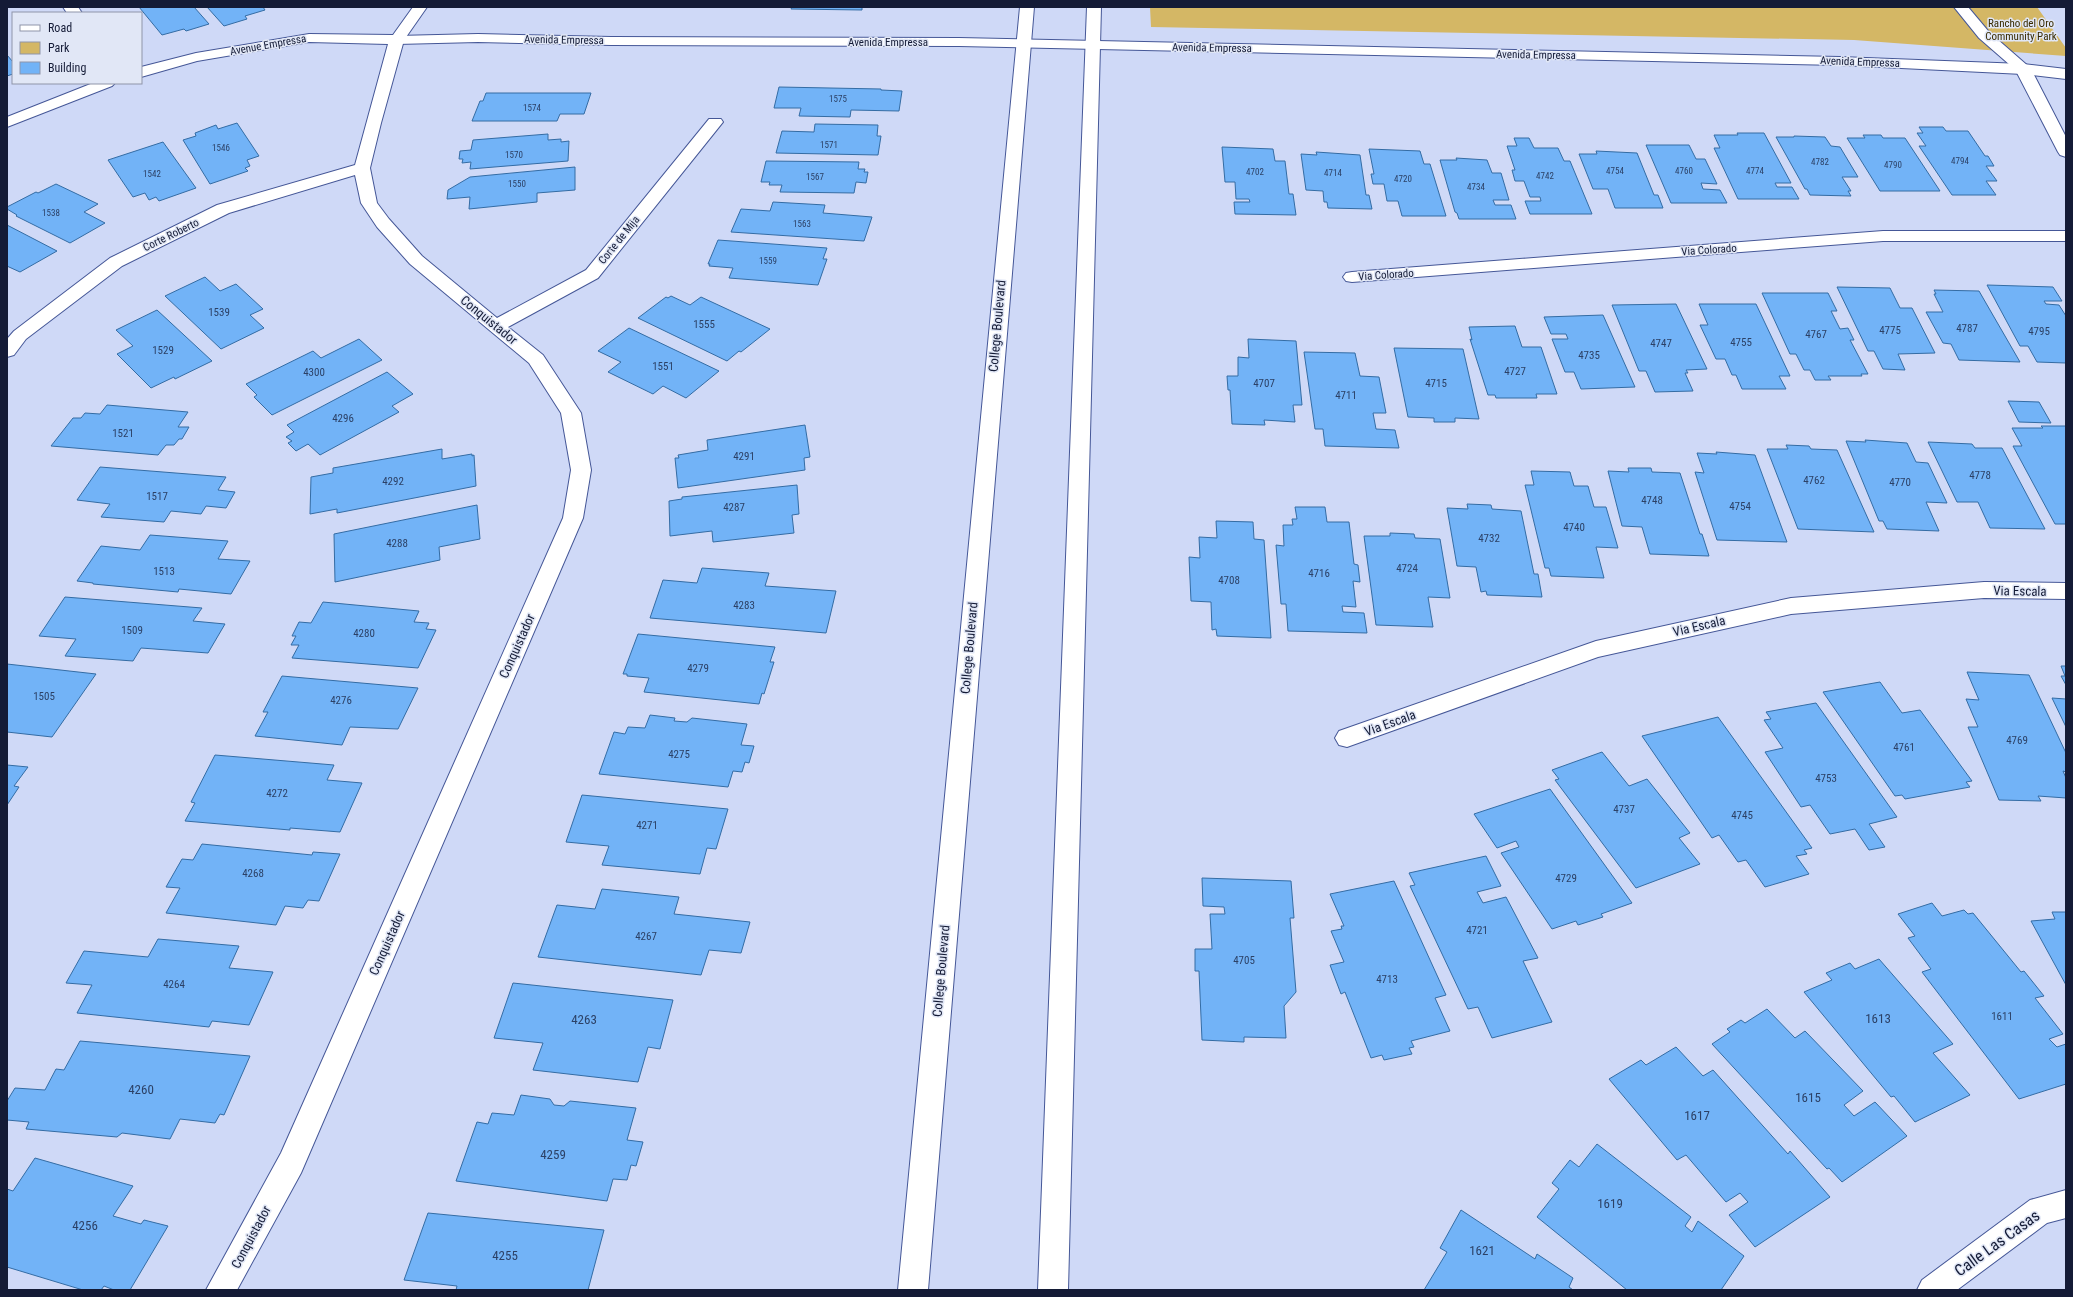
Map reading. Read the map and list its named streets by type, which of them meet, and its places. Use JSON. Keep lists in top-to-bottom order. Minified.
{"streets":{"street":["Avenida Empressa","Avenue Empressa","Corte Roberto","Corte de Mija","Via Colorado","Conquistador","College Boulevard","Via Escala","Calle Las Casas"]},"crossings":[["Avenida Empressa","Avenue Empressa"],["Avenida Empressa","Conquistador"],["Avenida Empressa","College Boulevard"],["Avenue Empressa","Conquistador"],["Corte Roberto","Conquistador"],["Corte de Mija","Conquistador"]],"parks":["Rancho del Oro Community Park"],"house_numbers":["1575","1574","1571","1546","1570","4794","4782","4790","4754","4760","4774","4702","4714","1542","4742","1567","4720","1550","4734","1538","1563","1559","1539","1555","4787","4775","4795","4767","4755","4747","1529","4735","1551","4727","4300","4707","4715","4711","4296","1521","4291","4778","4762","4292","4770","1517","4748","4754","4287","4740","4732","4288","4724","1513","4716","4708","4283","1509","4280","4279","1505","4276","4769","4761","4275","4753","4272","4737","4745","4271","4268","4729","4721","4267","4705","4713","4264","1611","1613","4263","4260","1615","1617","4259","1619","4256","1621","4255"],"legend":["Road","Park","Building"]}
